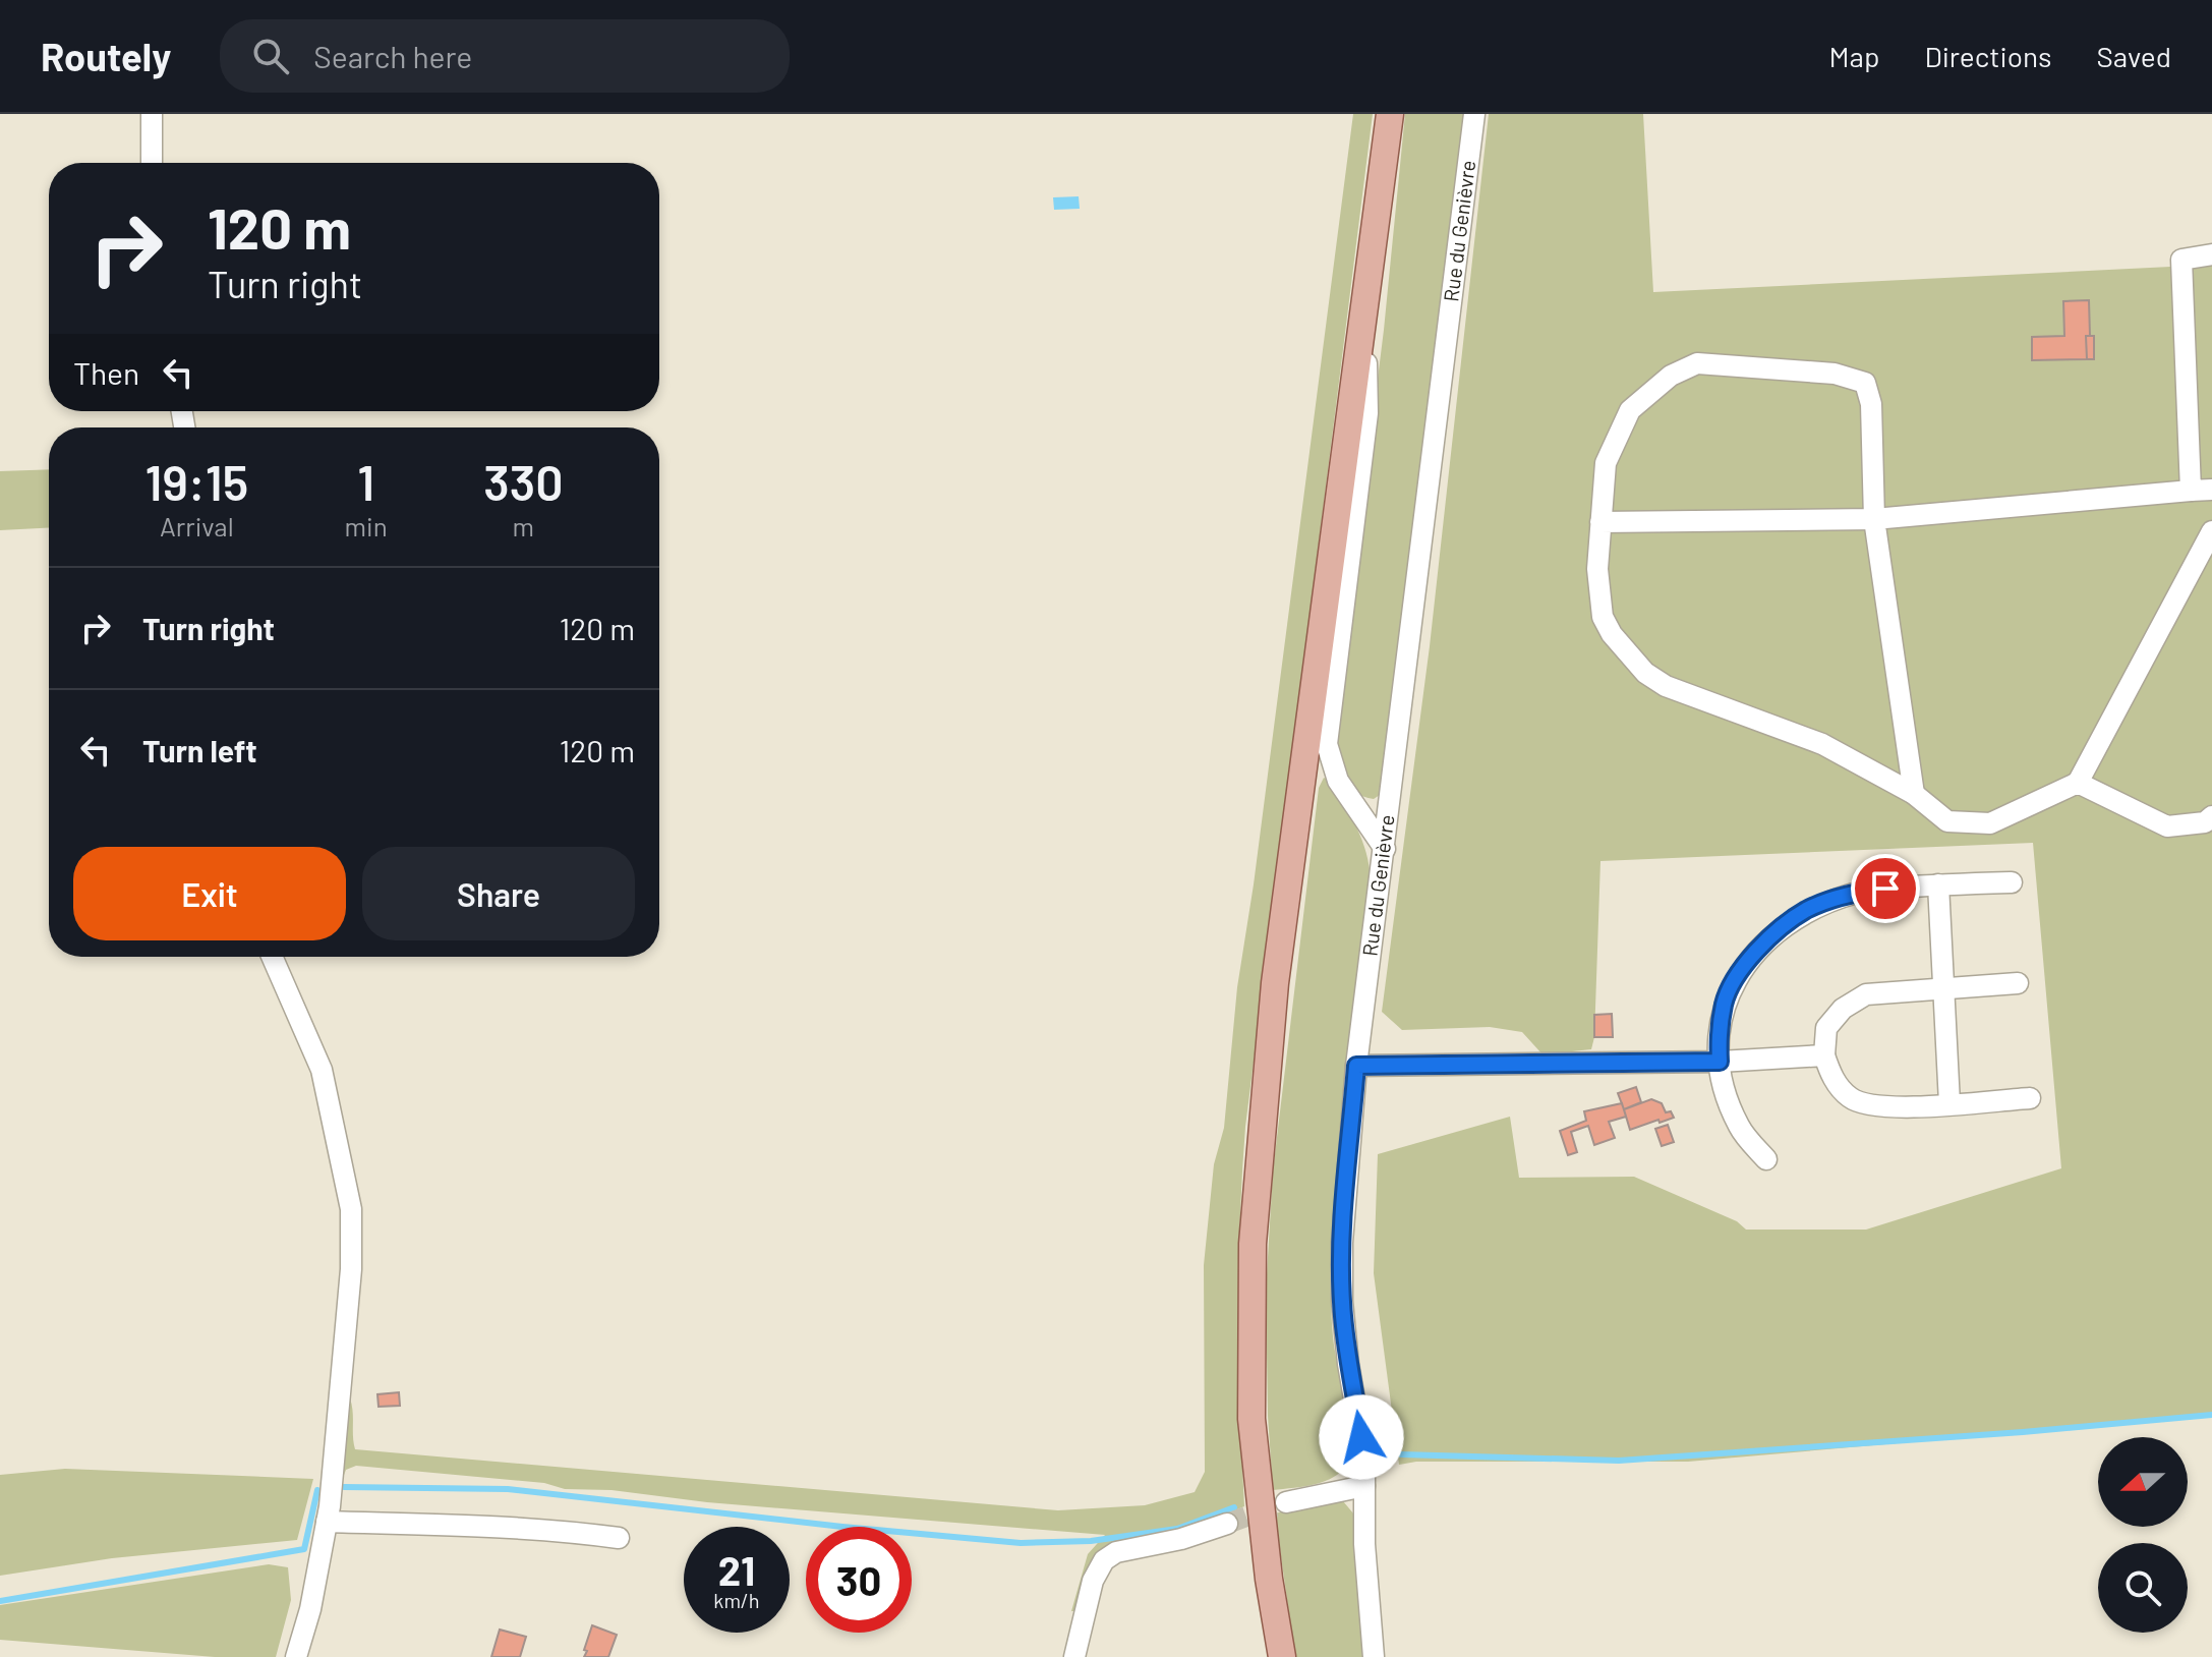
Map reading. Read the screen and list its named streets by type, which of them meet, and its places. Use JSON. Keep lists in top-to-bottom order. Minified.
{"streets":{"street":["Rue du Genièvre"]},"north":"left","page":{"header":"Routely","search":"Search here","nav":["Map","Directions","Saved"],"turn":["120 m","Turn right"],"then":"Then","eta":["19:15","Arrival","1","min","330","m"],"list":[{"name":"Turn right","value":"120 m"},{"name":"Turn left","value":"120 m"}],"buttons":["Exit","Share"],"speed":"21 km/h","limit":"30"}}
